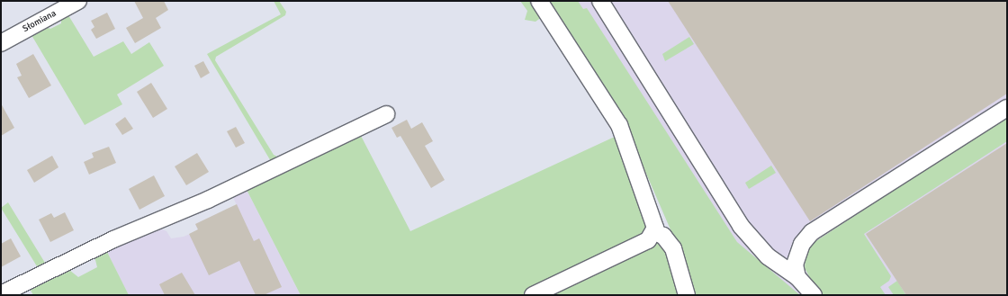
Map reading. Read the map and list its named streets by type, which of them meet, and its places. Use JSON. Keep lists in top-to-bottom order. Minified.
{"streets":{"street":["Słomiana"]}}
